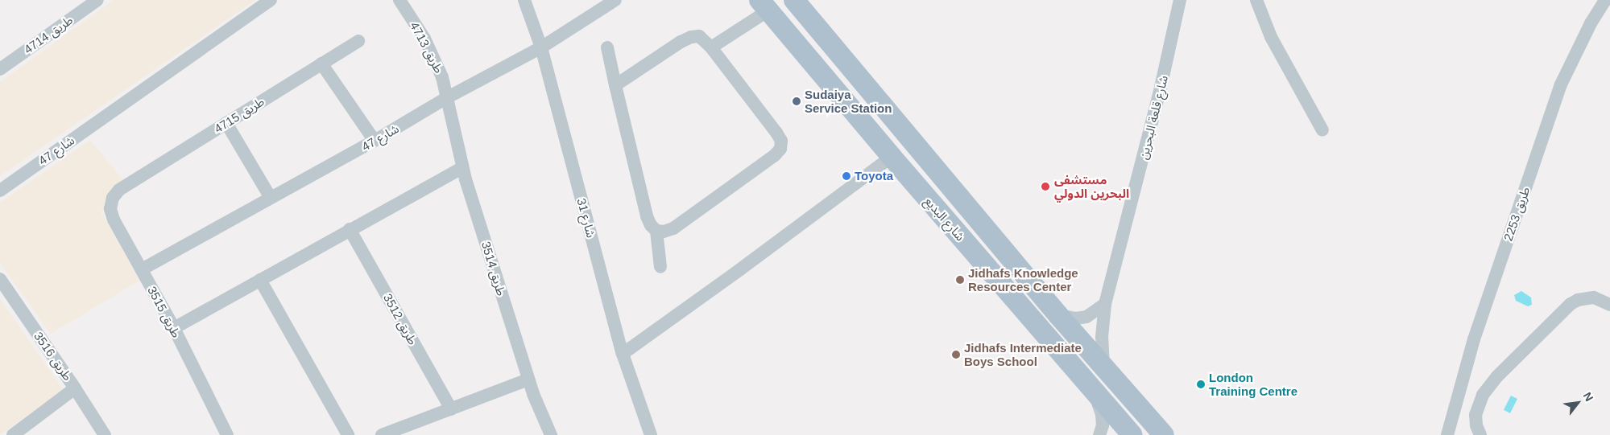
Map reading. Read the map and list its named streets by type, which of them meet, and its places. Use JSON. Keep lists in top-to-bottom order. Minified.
{"streets":{"main road":["شارع البديع"],"street":["طريق 4714","طريق 4713","طريق 4715","شارع قلعة البحرين","شارع 47","طريق 2253","شارع 31","طريق 3514","طريق 3515","طريق 3512","طريق 3516"]},"crossings":[["طريق 4713","شارع 47"],["طريق 4713","طريق 3514"],["طريق 4715","طريق 3515"],["شارع قلعة البحرين","شارع البديع"],["شارع 47","شارع 31"],["شارع 47","طريق 3514"],["شارع 47","طريق 3515"]],"places":["Sudaiya Service Station","Toyota","مستشفى البحرين الدولي","Jidhafs Knowledge Resources Center","Jidhafs Intermediate Boys School","London Training Centre"],"north":"top right"}
